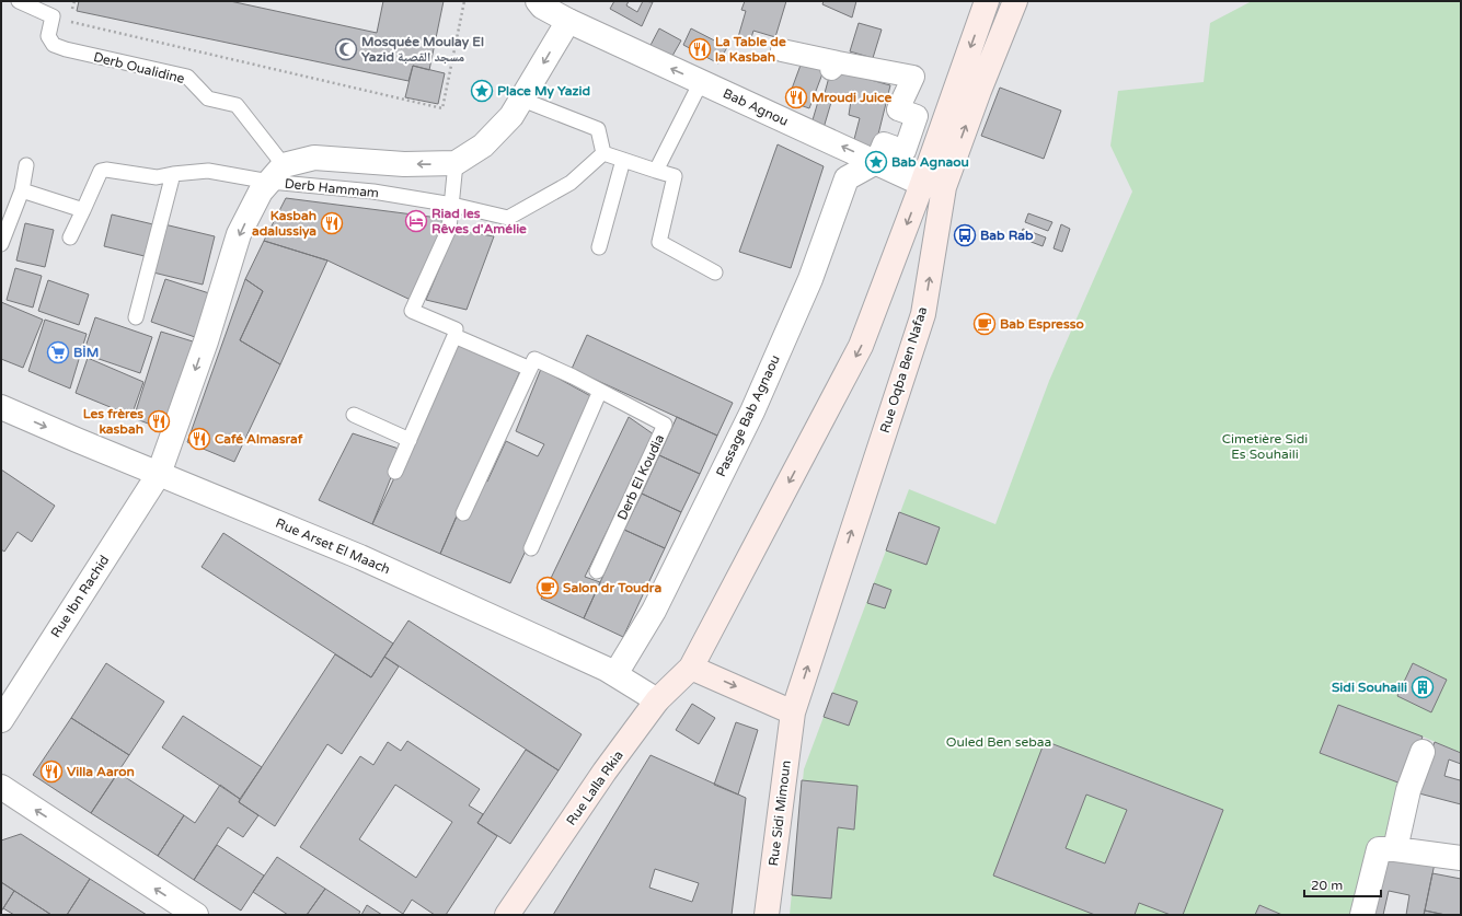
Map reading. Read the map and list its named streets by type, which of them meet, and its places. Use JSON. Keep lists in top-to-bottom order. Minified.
{"streets":{"main road":["Rue Oqba Ben Nafaa","Rue Lalla Rkia","Rue Sidi Mimoun"],"street":["Bab Agnou","Passage Bab Agnaou","Rue Arset El Maach","Rue Ibn Rachid"],"lane":["Derb Oualidine","Derb Hammam","Derb El Koudia"]},"crossings":[["Derb Oualidine","Derb Hammam"],["Derb Oualidine","Rue Ibn Rachid"],["Bab Agnou","Rue Oqba Ben Nafaa"],["Bab Agnou","Passage Bab Agnaou"],["Derb Hammam","Rue Ibn Rachid"],["Rue Oqba Ben Nafaa","Rue Lalla Rkia"],["Rue Oqba Ben Nafaa","Rue Sidi Mimoun"],["Passage Bab Agnaou","Rue Arset El Maach"],["Rue Arset El Maach","Rue Ibn Rachid"],["Rue Arset El Maach","Rue Lalla Rkia"]],"one_way":["Bab Agnou","Rue Ibn Rachid"],"parks":["Cimetière Sidi Es Souhaili","Ouled Ben sebaa"],"places":{"mosque":["Mosquée Moulay El Yazid مسجد القصبة"],"restaurant":["La Table de la Kasbah","Mroudi Juice","Kasbah adalussiya","Les frères kasbah","Café Almasraf","Villa Aaron"],"place":["Place My Yazid","Bab Agnaou"],"hotel":["Riad les Rêves d'Amélie"],"bus stop":["Bab Rab"],"cafe":["Bab Espresso","Salon dr Toudra"],"supermarket":["BİM"],"building":["Sidi Souhaili"]},"scale_bar":"20 m"}
